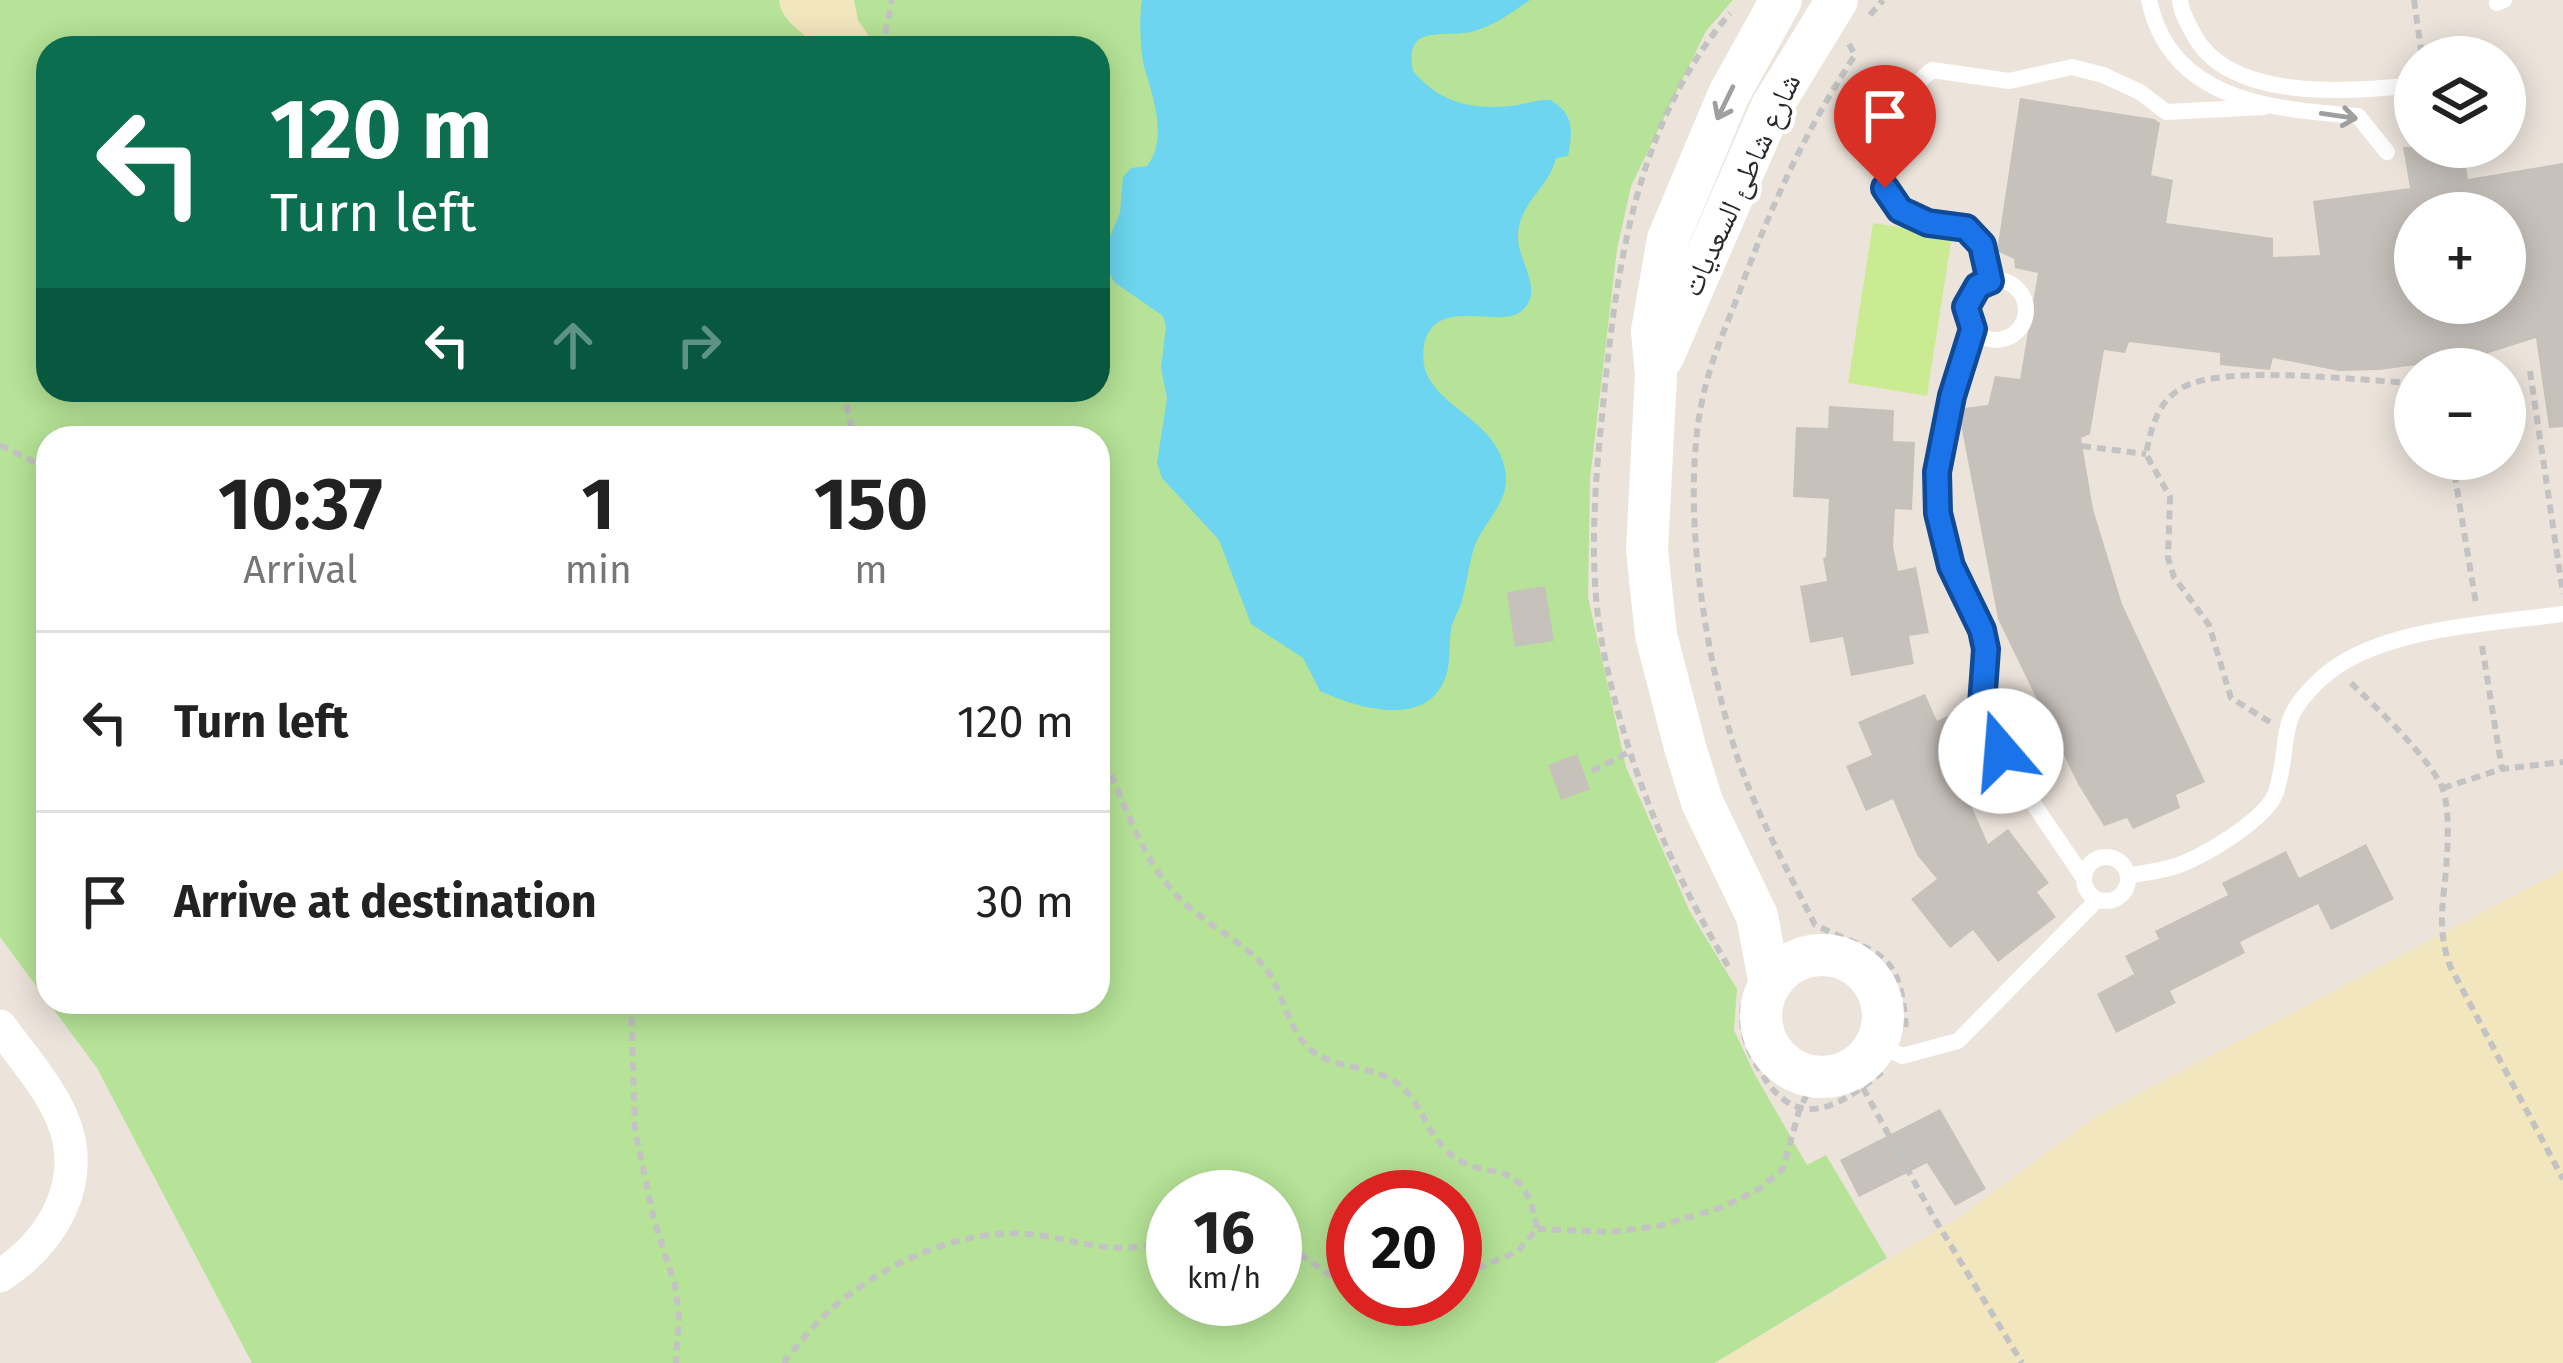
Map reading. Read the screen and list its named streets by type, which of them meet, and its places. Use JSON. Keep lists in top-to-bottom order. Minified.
{"streets":{"street":["شارع شاطئ السعديات"]},"page":{"map_buttons":["+","−"],"turn":["120 m","Turn left"],"eta":["10:37","Arrival","1","min","150","m"],"list":[{"name":"Turn left","value":"120 m"},{"name":"Arrive at destination","value":"30 m"}],"speed":"16 km/h","limit":"20"}}
